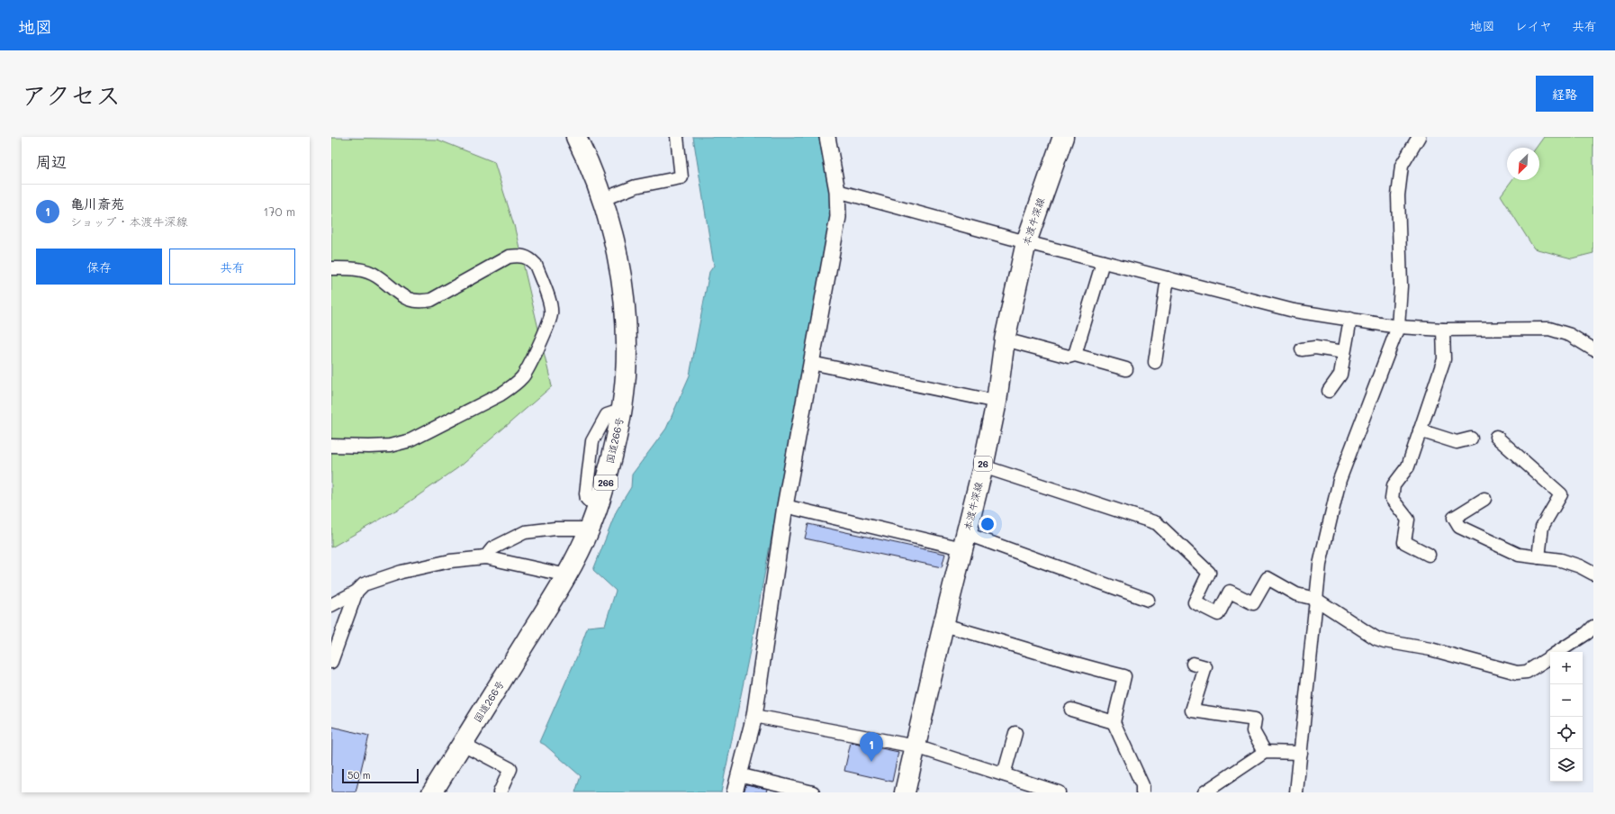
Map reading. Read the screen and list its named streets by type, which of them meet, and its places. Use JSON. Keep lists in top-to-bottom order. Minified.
{"streets":{"main road":["本渡牛深線","国道266号","26","266"]},"scale_bar":"50 m","north":"bottom left","page":{"header":"地図","nav":["地図","レイヤ","共有"],"title":"アクセス","buttons":["経路",["保存","共有"]],"heading":"周辺","list":[{"mark":"1","name":"亀川斎苑","note":"ショップ · 本渡牛深線","value":"170 m"}],"map_buttons":["+","−"],"pins":"1","scale":"50 m"}}
